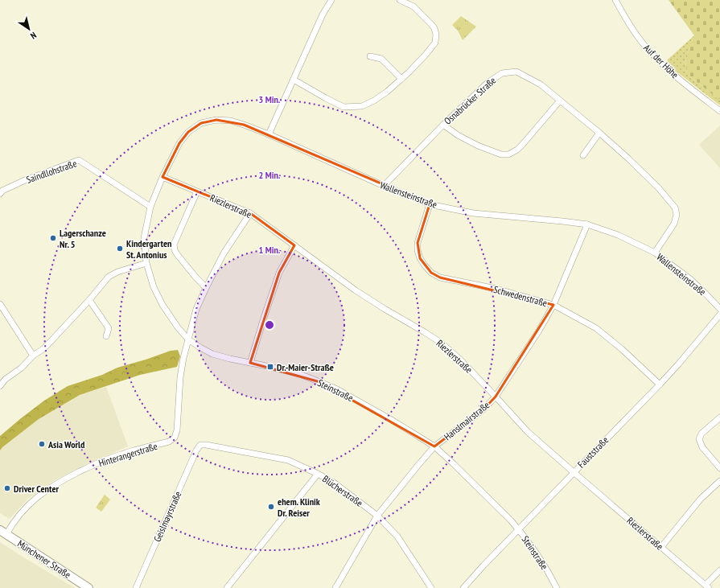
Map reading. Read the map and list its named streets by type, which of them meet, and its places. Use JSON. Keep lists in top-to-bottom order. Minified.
{"streets":{"main road":["Münchener Straße"],"street":["Auf der Höhe","Osnabrücker Straße","Saindllohstraße","Wallensteinstraße","Riezlerstraße","Schwedenstraße","Steinstraße","Hanslmairstraße","Fauststraße","Hinterangerstraße","Blücherstraße","Geislmayrstraße"]},"crossings":[["Osnabrücker Straße","Wallensteinstraße"],["Saindllohstraße","Wallensteinstraße"],["Saindllohstraße","Steinstraße"],["Wallensteinstraße","Riezlerstraße"],["Wallensteinstraße","Schwedenstraße"],["Wallensteinstraße","Steinstraße"],["Wallensteinstraße","Hanslmairstraße"],["Riezlerstraße","Hanslmairstraße"],["Riezlerstraße","Fauststraße"],["Riezlerstraße","Hinterangerstraße"],["Schwedenstraße","Hanslmairstraße"],["Schwedenstraße","Fauststraße"],["Steinstraße","Hanslmairstraße"],["Steinstraße","Fauststraße"],["Steinstraße","Hinterangerstraße"],["Hanslmairstraße","Blücherstraße"],["Hinterangerstraße","Münchener Straße"],["Blücherstraße","Geislmayrstraße"]],"places":{"other":["Lagerschanze Nr. 5","Kindergarten St. Antonius","Asia World","Driver Center","ehem. Klinik Dr. Reiser"],"transit":["Dr.-Maier-Straße"]},"north":"bottom right","rings":["3 Min.","2 Min.","1 Min."]}
